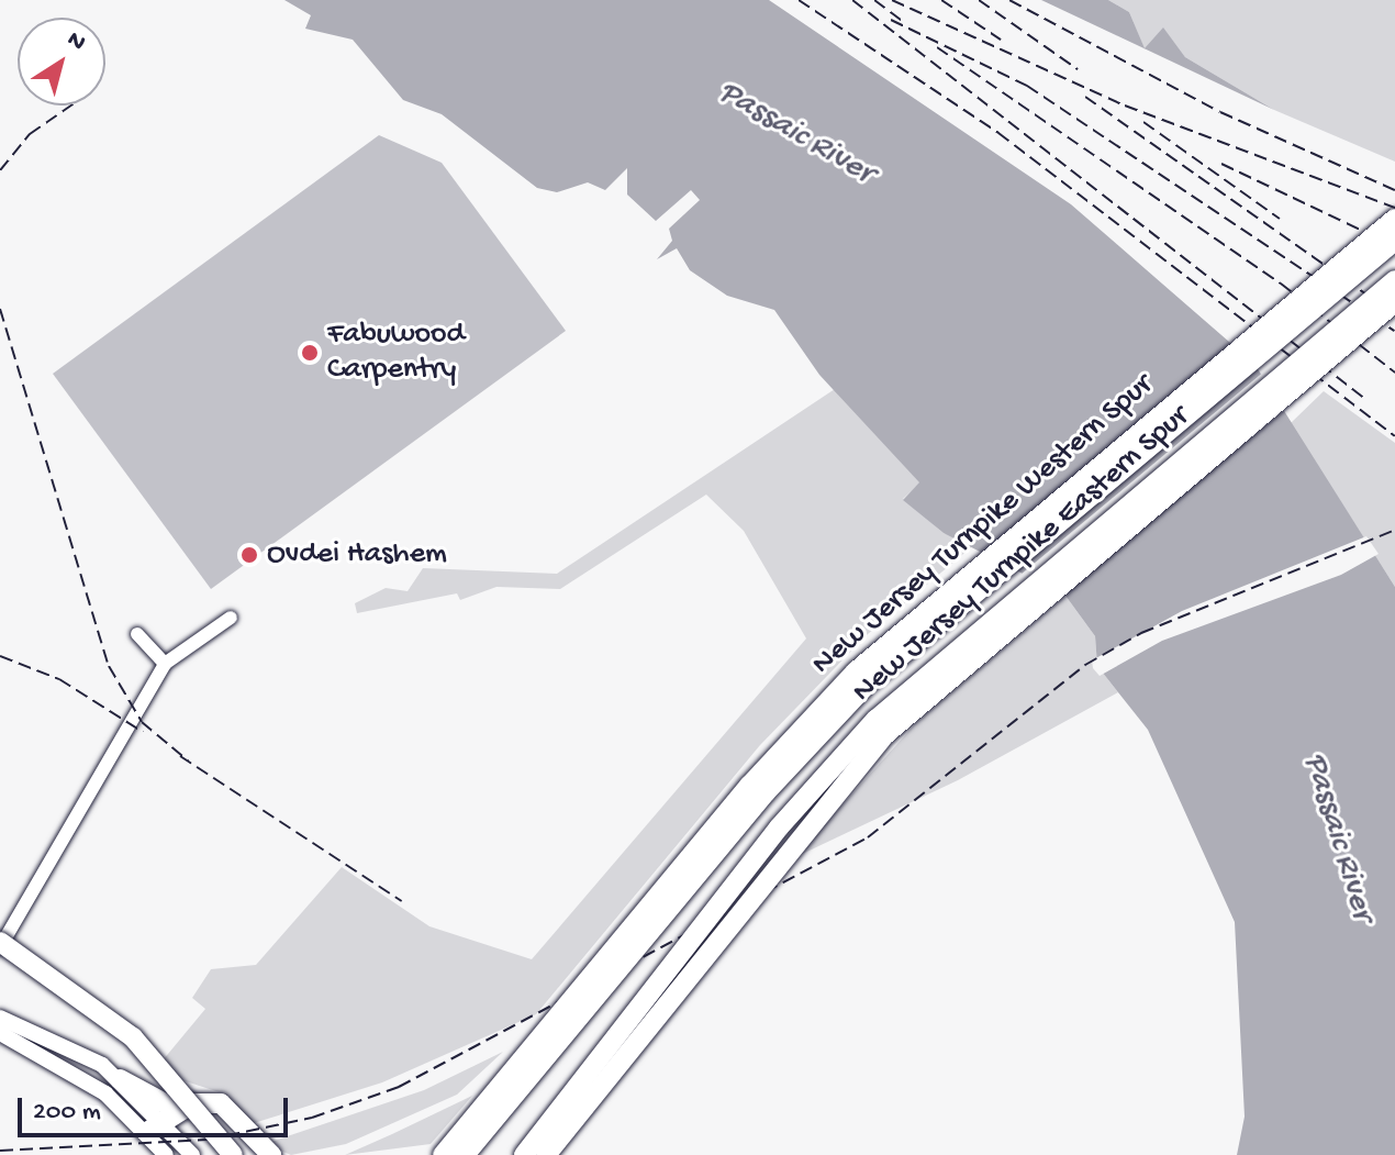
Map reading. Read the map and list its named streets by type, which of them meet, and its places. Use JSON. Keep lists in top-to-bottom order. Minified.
{"streets":{"highway":["New Jersey Turnpike Western Spur","New Jersey Turnpike Eastern Spur"]},"water":["Passaic River"],"places":["Fabuwood Carpentry","Ovdei Hashem"],"scale_bar":"200 m","north":"top right"}
